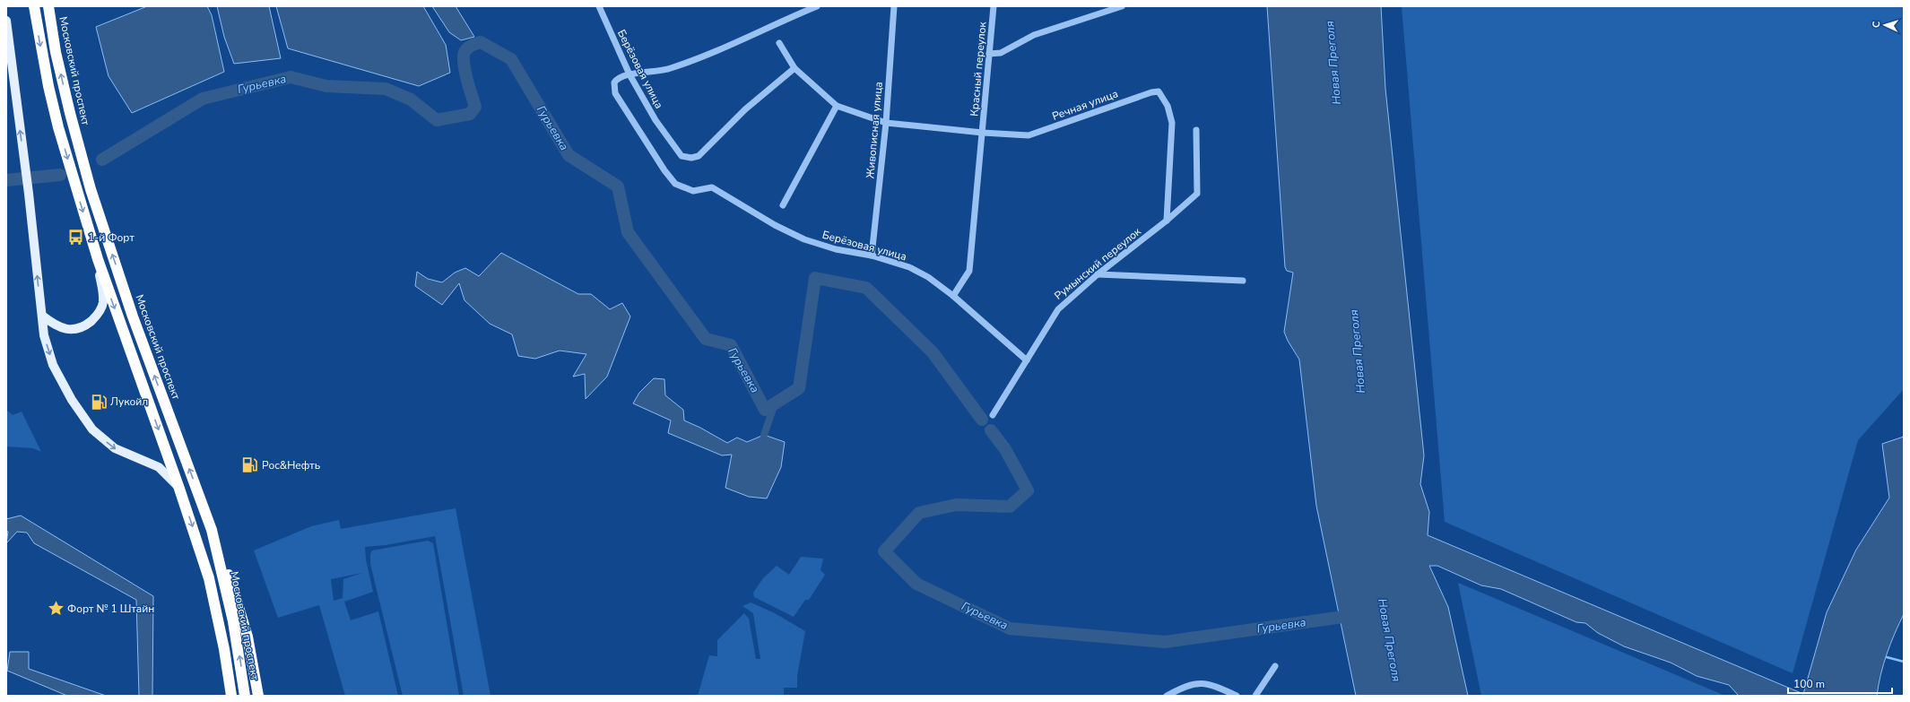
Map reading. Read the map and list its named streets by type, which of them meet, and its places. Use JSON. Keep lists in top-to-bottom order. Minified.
{"streets":{"highway":["Московский проспект"],"street":["Берёзовая улица","Красный переулок","Речная улица","Живописная улица","Румынский переулок"]},"crossings":[["Берёзовая улица","Красный переулок"],["Берёзовая улица","Живописная улица"],["Берёзовая улица","Румынский переулок"],["Красный переулок","Речная улица"],["Речная улица","Живописная улица"],["Речная улица","Румынский переулок"]],"water":["Новая Преголя","Гурьевка"],"places":{"bus stop":["1-й Форт"],"fuel station":["Лукойл","Рос&Нефть"],"place":["Форт № 1 Штайн"]},"scale_bar":"100 m","north":"left"}
